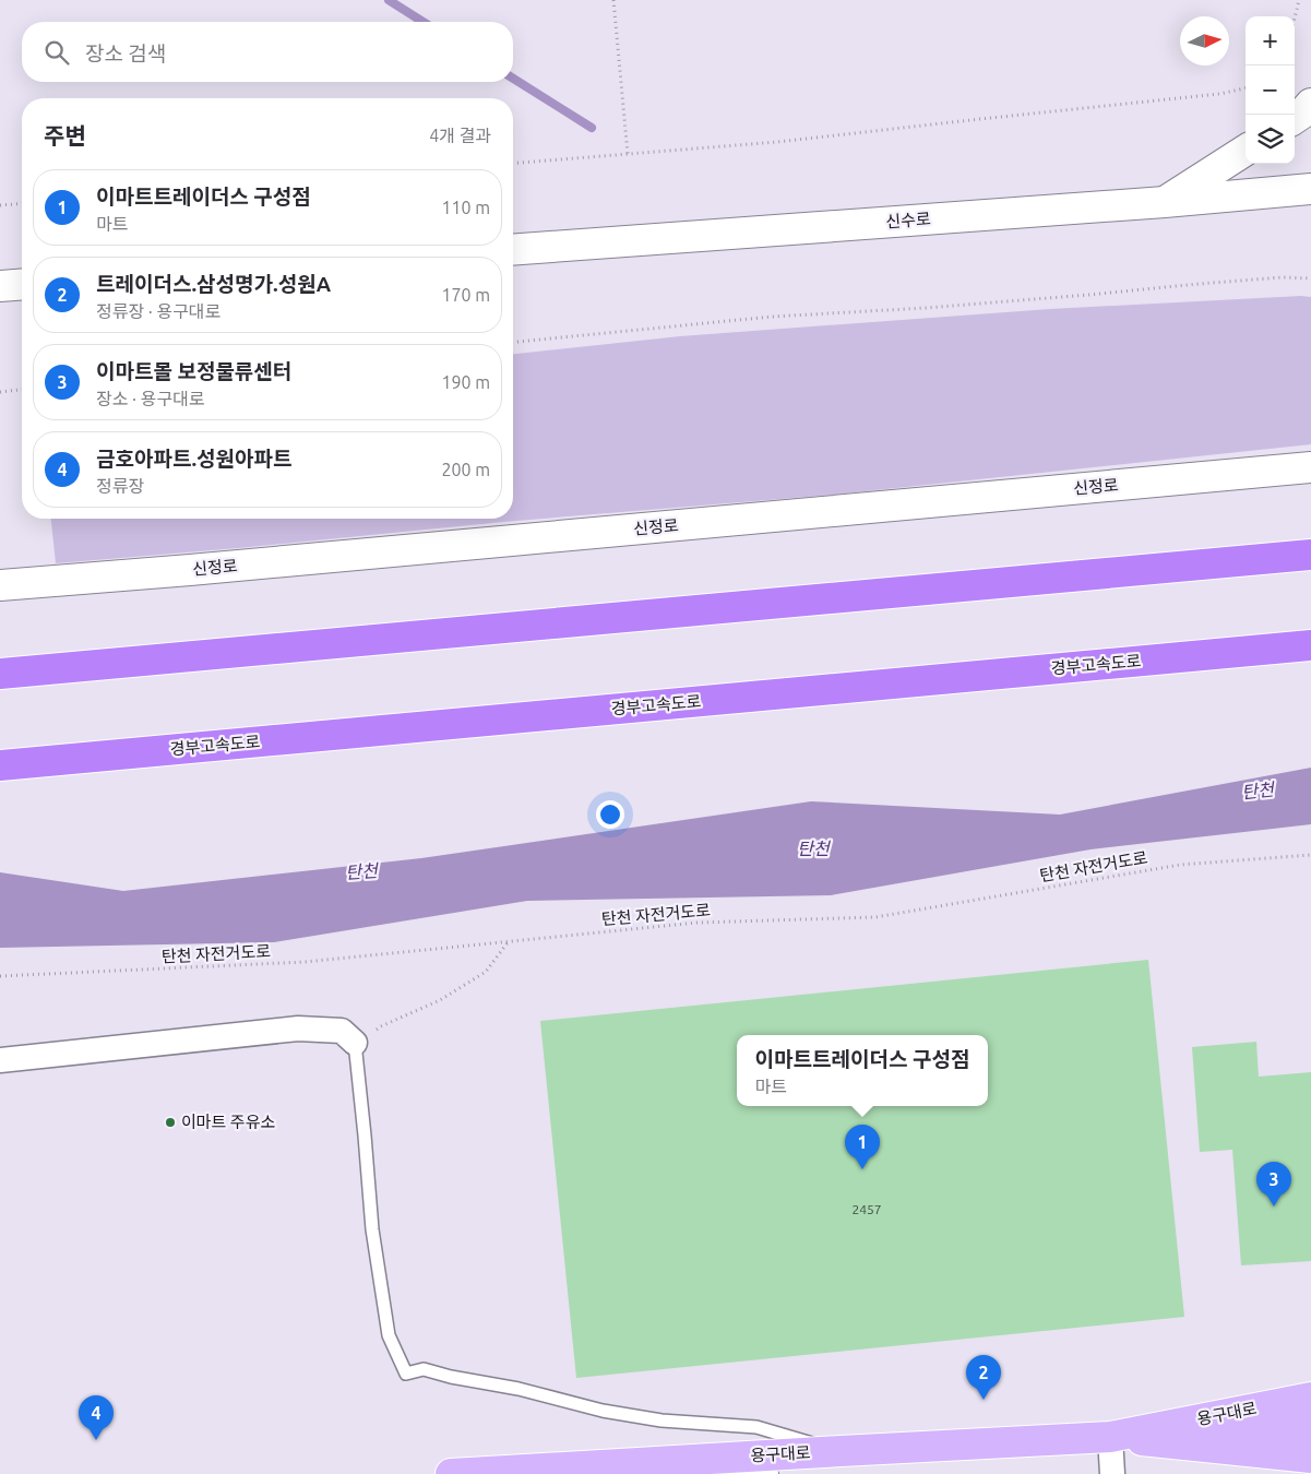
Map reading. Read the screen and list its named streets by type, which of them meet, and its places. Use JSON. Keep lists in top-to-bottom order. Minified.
{"streets":{"highway":["경부고속도로"],"main road":["용구대로"],"street":["신수로","신정로"],"path":["탄천 자전거도로"]},"water":["탄천"],"places":["이마트 주유소"],"house_numbers":["2457"],"north":"right","page":{"map_buttons":["+","−"],"search":"장소 검색","heading":["주변","4개 결과"],"list":[{"mark":"1","name":"이마트트레이더스 구성점","note":"마트","value":"110 m"},{"mark":"2","name":"트레이더스.삼성명가.성원A","note":"정류장 · 용구대로","value":"170 m"},{"mark":"3","name":"이마트몰 보정물류센터","note":"장소 · 용구대로","value":"190 m"},{"mark":"4","name":"금호아파트.성원아파트","note":"정류장","value":"200 m"}],"popup":["이마트트레이더스 구성점","마트"],"pins":["1","3","2","4"]}}
